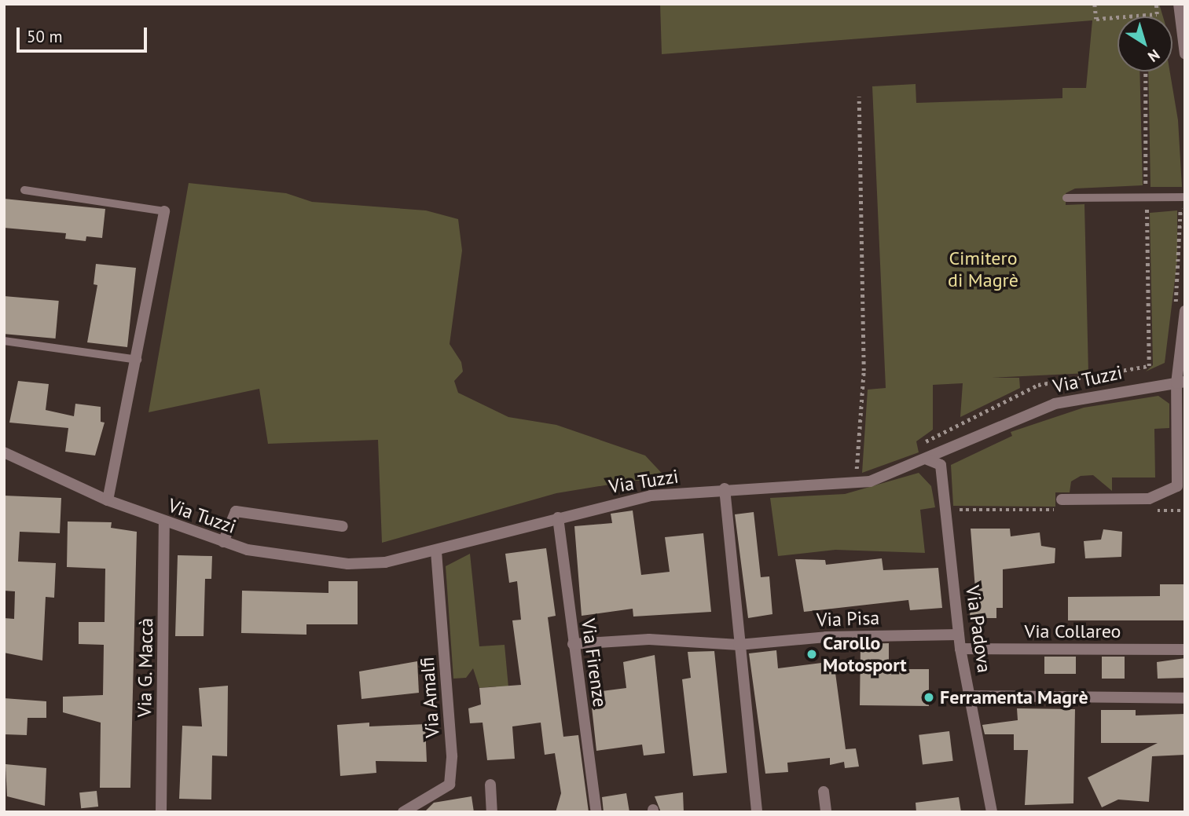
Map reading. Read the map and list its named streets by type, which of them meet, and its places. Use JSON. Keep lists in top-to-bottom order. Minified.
{"streets":{"street":["Via Tuzzi","Via Pisa","Via Padova","Via Collareo","Via Firenze","Via G. Maccà","Via Amalfi"]},"crossings":[["Via Tuzzi","Via Padova"],["Via Tuzzi","Via Firenze"],["Via Tuzzi","Via G. Maccà"],["Via Tuzzi","Via Amalfi"],["Via Pisa","Via Padova"],["Via Pisa","Via Firenze"],["Via Padova","Via Collareo"]],"parks":["Cimitero di Magrè"],"places":["Carollo Motosport","Ferramenta Magrè"],"scale_bar":"50 m","north":"bottom right"}
